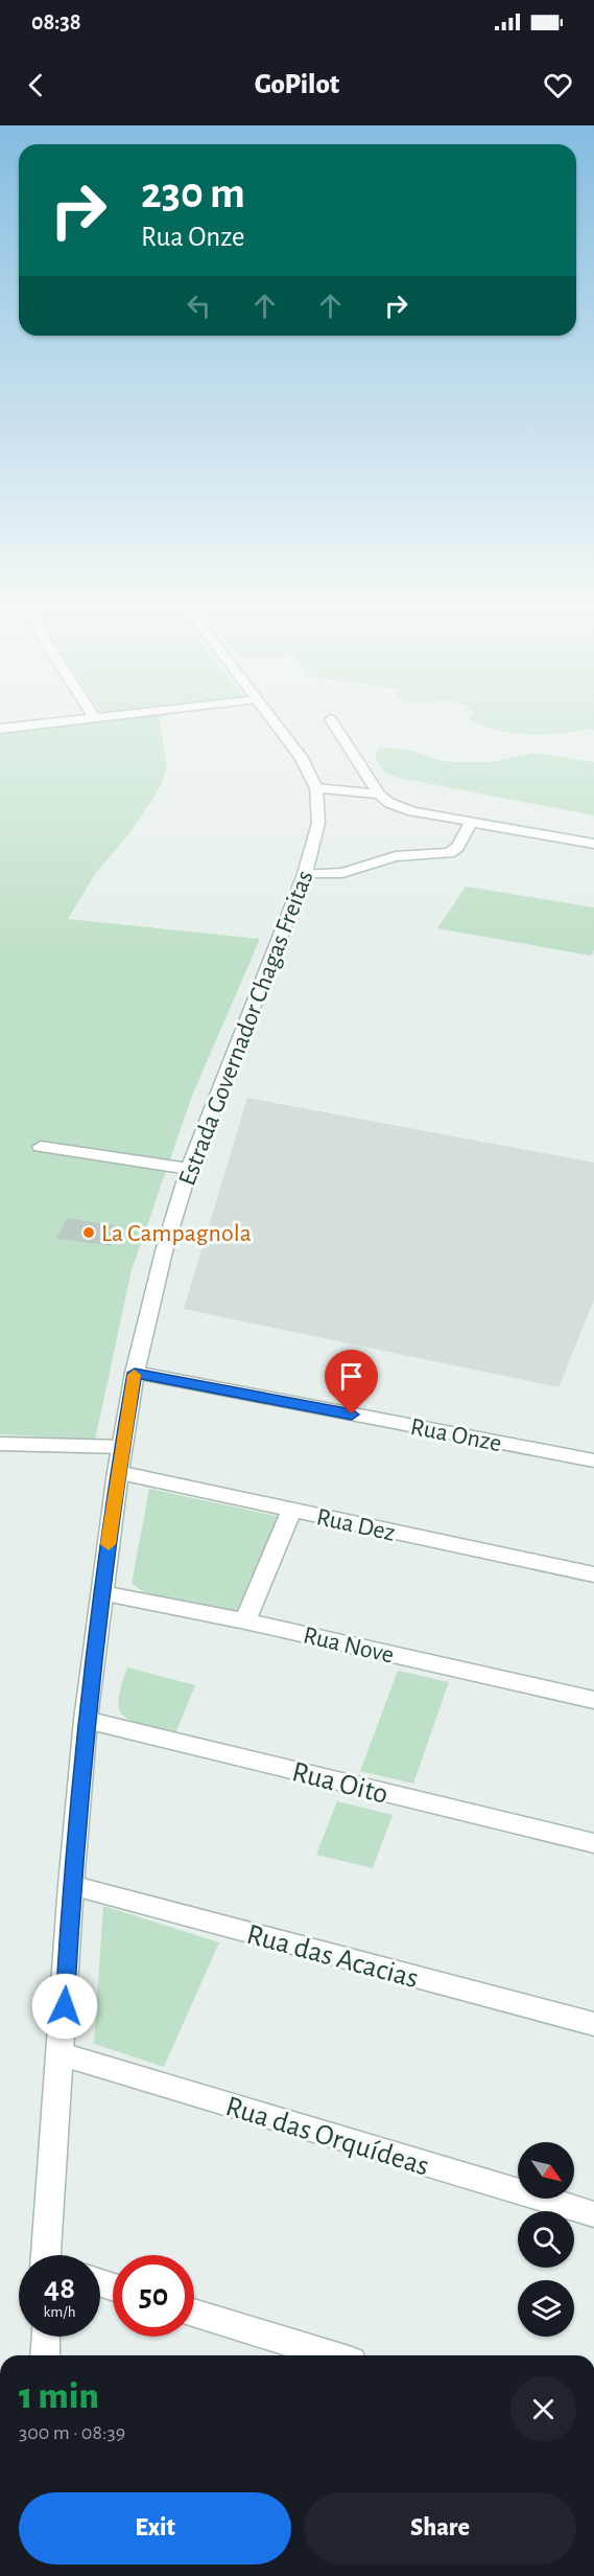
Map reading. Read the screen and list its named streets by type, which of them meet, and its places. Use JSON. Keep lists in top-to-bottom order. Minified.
{"streets":{"street":["Estrada Governador Chagas Freitas","Rua Onze","Rua Dez","Rua Nove","Rua Oito","Rua das Acacias","Rua das Orquídeas"]},"crossings":[["Estrada Governador Chagas Freitas","Rua Onze"],["Estrada Governador Chagas Freitas","Rua Dez"],["Estrada Governador Chagas Freitas","Rua Nove"],["Estrada Governador Chagas Freitas","Rua Oito"],["Estrada Governador Chagas Freitas","Rua das Acacias"],["Estrada Governador Chagas Freitas","Rua das Orquídeas"]],"places":["La Campagnola"],"north":"bottom right","page":{"status":"08:38","header":"GoPilot","turn":["230 m","Rua Onze"],"speed":"48 km/h","limit":"50","heading":["1 min","300 m · 08:39"],"buttons":["Exit","Share"]}}
